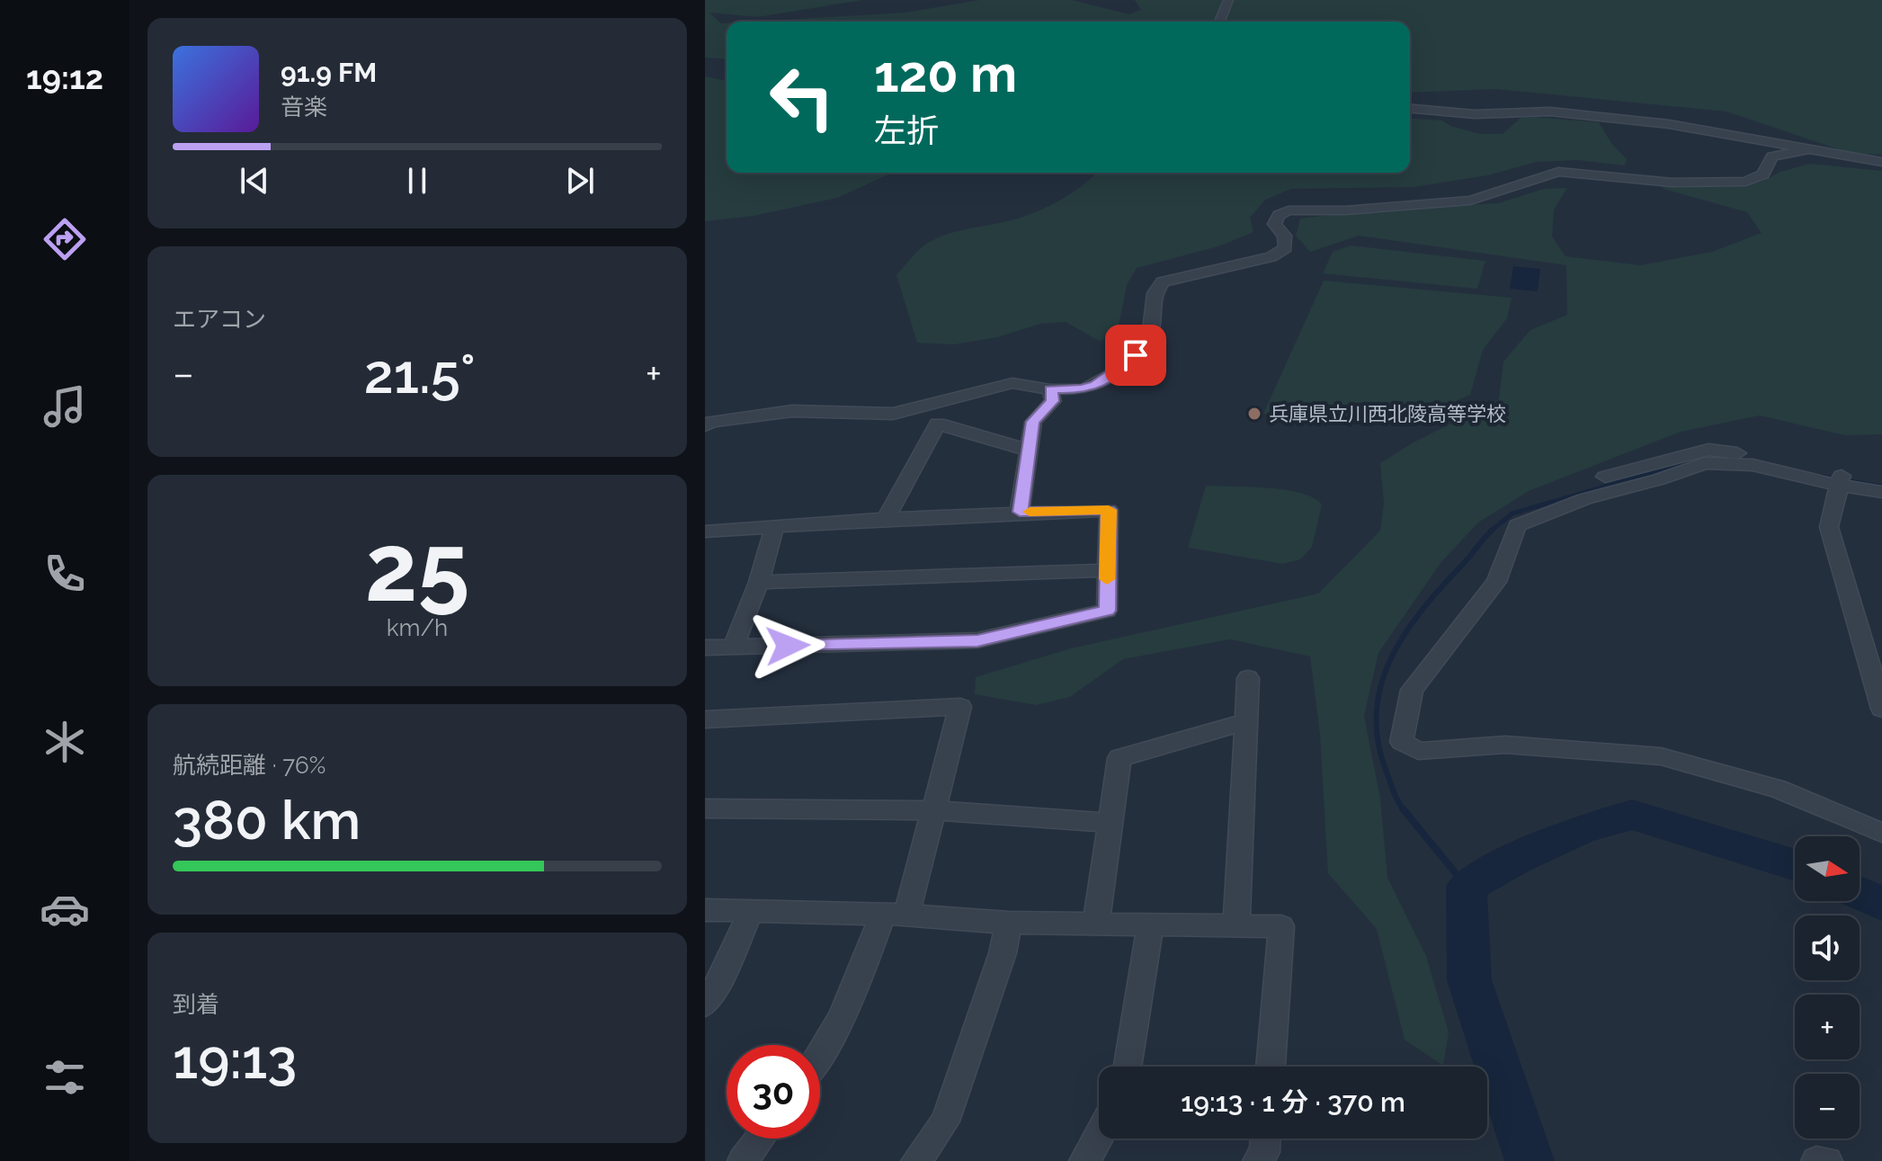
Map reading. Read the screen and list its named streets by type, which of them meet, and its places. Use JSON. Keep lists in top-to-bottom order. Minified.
{"places":["兵庫県立川西北陵高等学校"],"north":"right","page":{"tabs":"19:12","turn":["120 m","左折"],"song":["91.9 FM","音楽"],"tile":["エアコン",["25","km/h"],["航続距離 · 76%","380 km"],["到着","19:13"]],"heat":["−","21.5°","+"],"map_buttons":["+","−"],"limit":"30","trip":"19:13 · 1 分 · 370 m"}}
